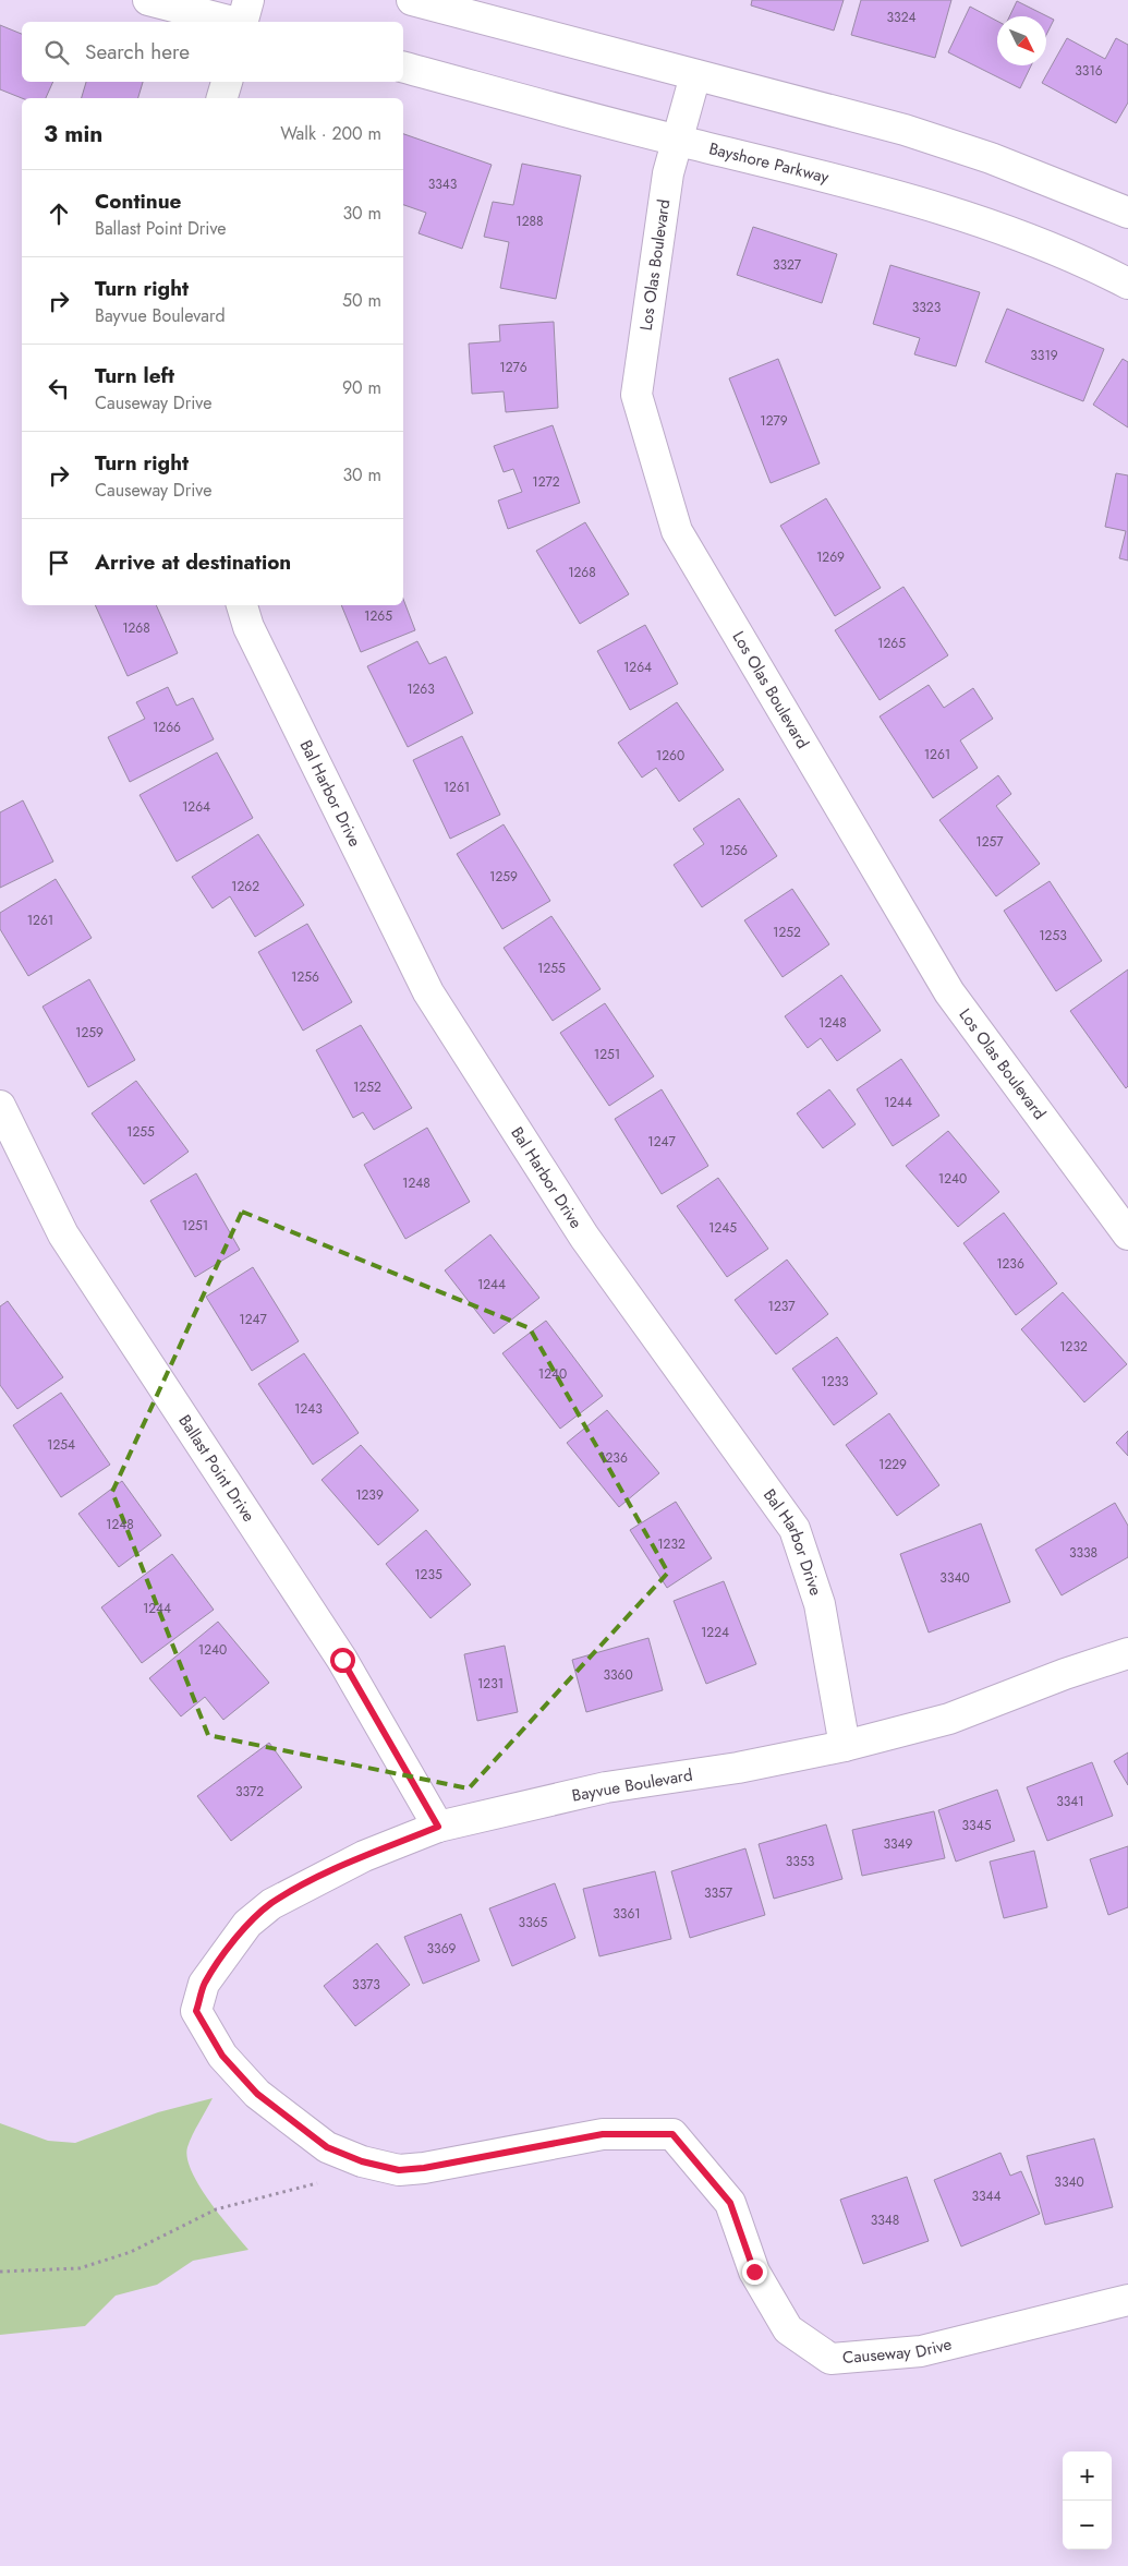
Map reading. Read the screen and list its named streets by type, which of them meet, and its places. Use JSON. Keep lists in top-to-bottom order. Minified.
{"streets":{"street":["Bayshore Parkway","Los Olas Boulevard","Bal Harbor Drive","Ballast Point Drive","Bayvue Boulevard","Causeway Drive"]},"crossings":[["Bayshore Parkway","Los Olas Boulevard"],["Bal Harbor Drive","Bayvue Boulevard"],["Ballast Point Drive","Bayvue Boulevard"],["Bayvue Boulevard","Causeway Drive"]],"house_numbers":["3324","3316","3343","1288","3327","3323","3319","1276","1279","1272","1269","1268","1265","1268","1265","1264","1263","1266","1261","1260","1261","1264","1257","1256","1259","1262","1261","1252","1253","1255","1256","1248","1259","1251","1252","1244","1255","1247","1240","1248","1251","1245","1236","1244","1237","1247","1232","1240","1233","1243","1254","1236","1229","1239","1248","1232","3338","1235","3340","1244","1224","1240","3360","1231","3372","3341","3345","3349","3353","3357","3361","3365","3369","3373","3340","3344","3348"],"north":"bottom right","page":{"search":"Search here","heading":["3 min","Walk · 200 m"],"list":[["Continue","Ballast Point Drive","30 m"],["Turn right","Bayvue Boulevard","50 m"],["Turn left","Causeway Drive","90 m"],["Turn right","Causeway Drive","30 m"],"Arrive at destination"],"map_buttons":["+","−"]}}
